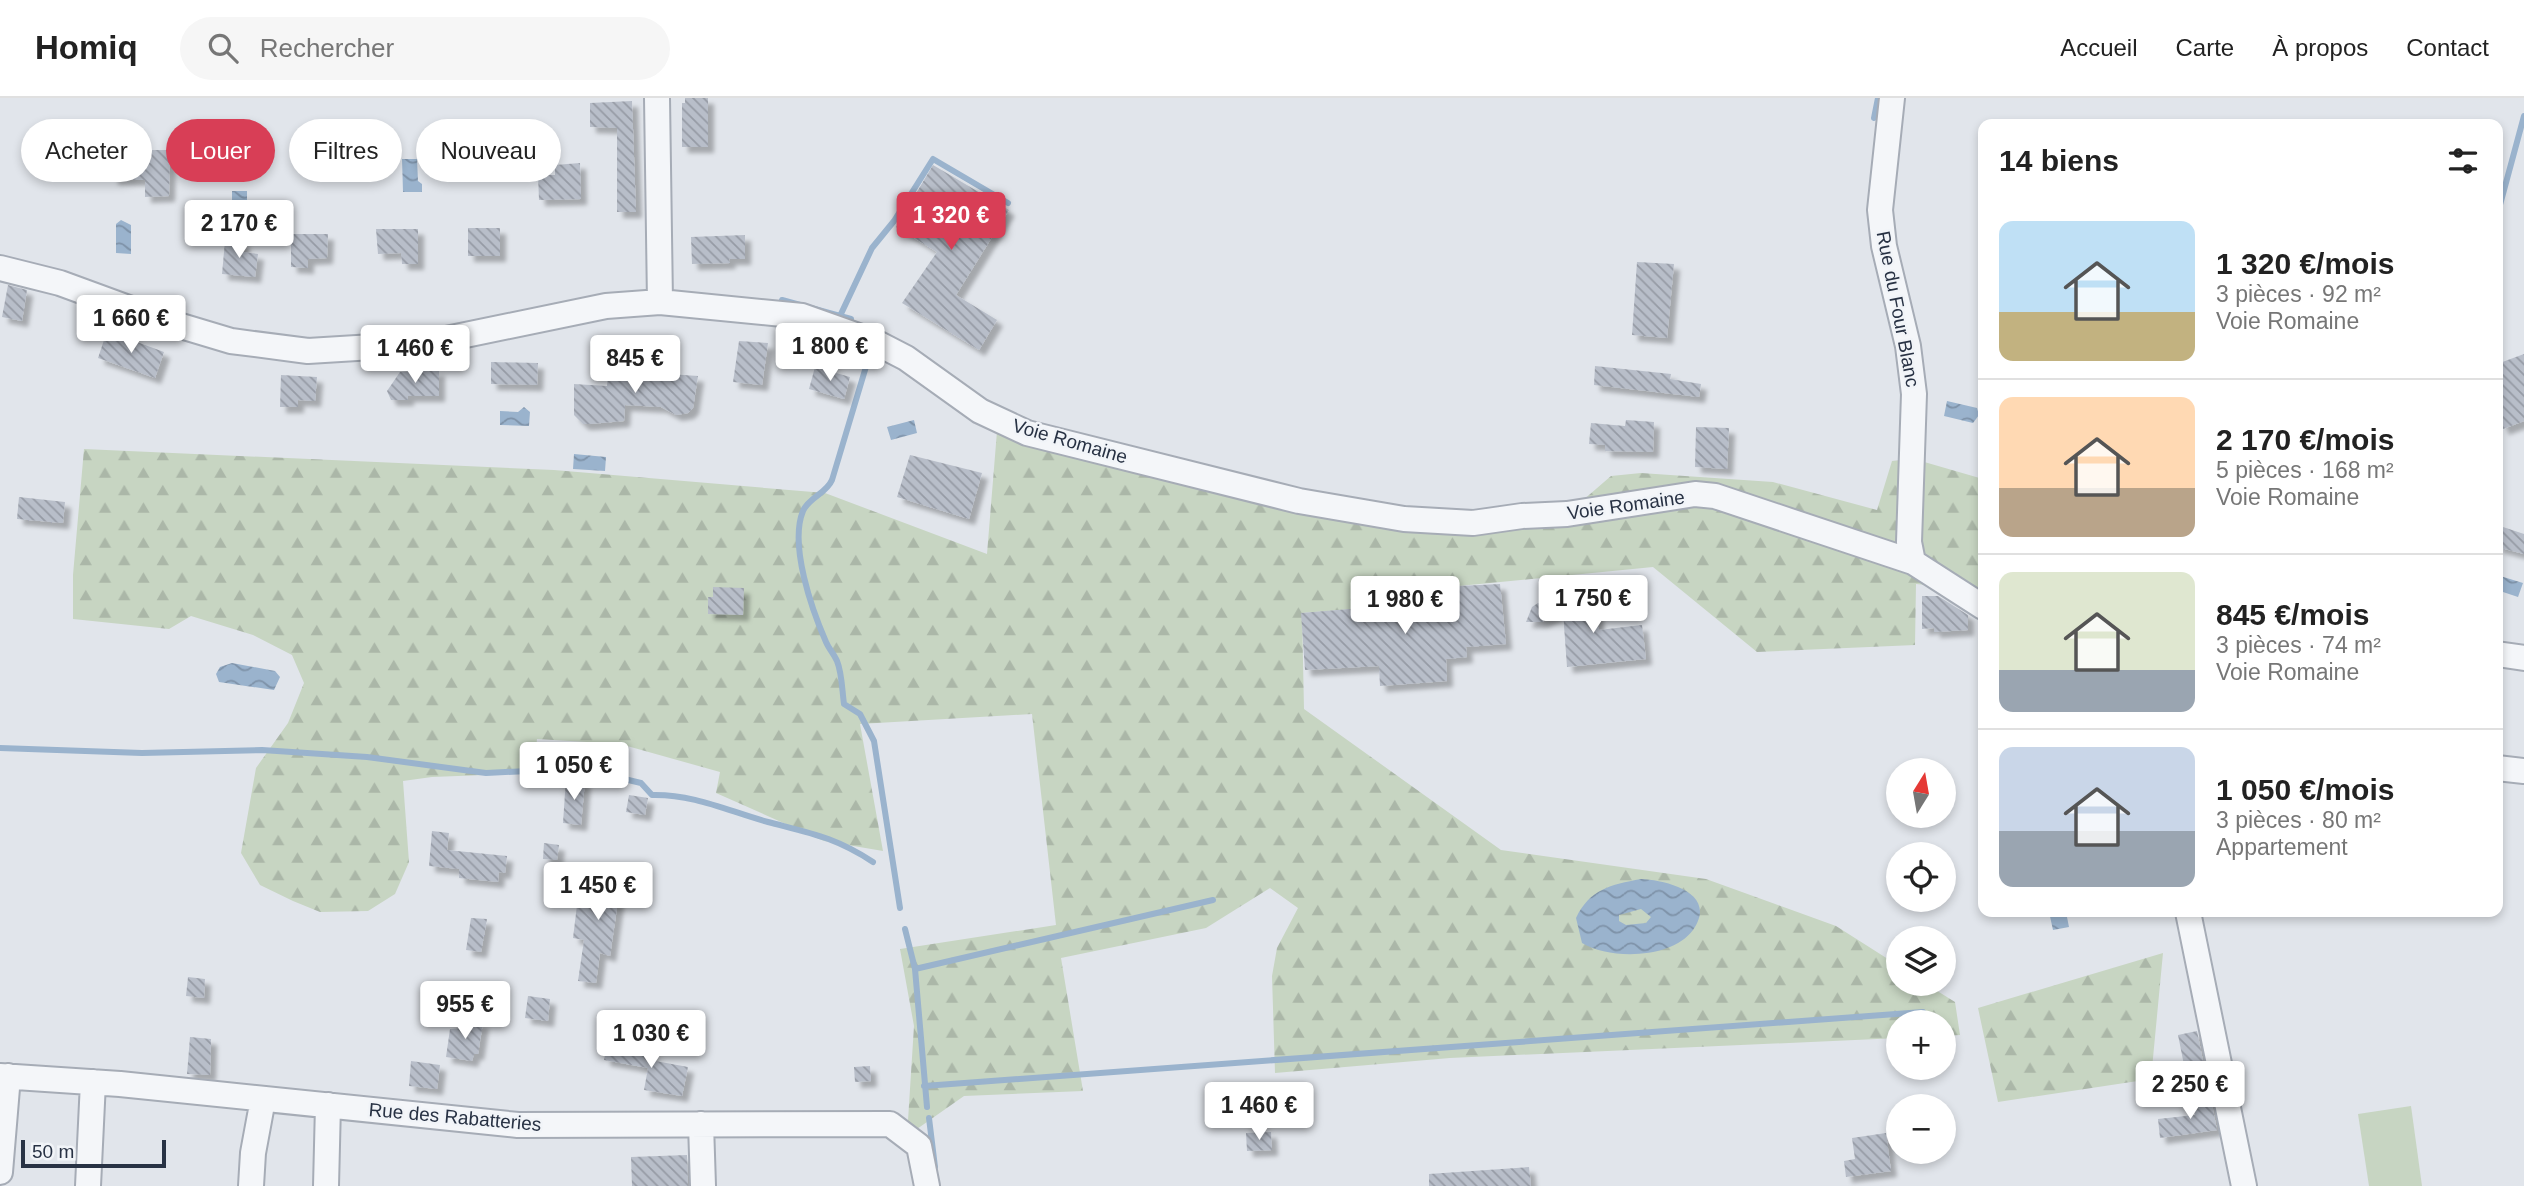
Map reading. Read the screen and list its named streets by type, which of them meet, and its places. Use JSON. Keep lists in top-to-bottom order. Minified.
{"streets":{"street":["Rue du Four Blanc","Voie Romaine","Rue des Rabatteries"]},"crossings":[["Rue du Four Blanc","Voie Romaine"]],"scale_bar":"50 m","north":"top","page":{"header":"Homiq","search":"Rechercher","nav":["Accueil","Carte","À propos","Contact"],"chip":["Acheter","Louer","Filtres","Nouveau"],"heading":"14 biens","price":["1 320 €","2 170 €","1 660 €","1 800 €","1 460 €","845 €","1 750 €","1 980 €","1 050 €","1 450 €","955 €","1 030 €","2 250 €","1 460 €"],"list":[{"name":"1 320 €/mois","note":"3 pièces · 92 m² · Voie Romaine"},{"name":"2 170 €/mois","note":"5 pièces · 168 m² · Voie Romaine"},{"name":"845 €/mois","note":"3 pièces · 74 m² · Voie Romaine"},{"name":"1 050 €/mois","note":"3 pièces · 80 m² · Appartement"}],"map_buttons":["+","−"],"scale":"50 m"}}
